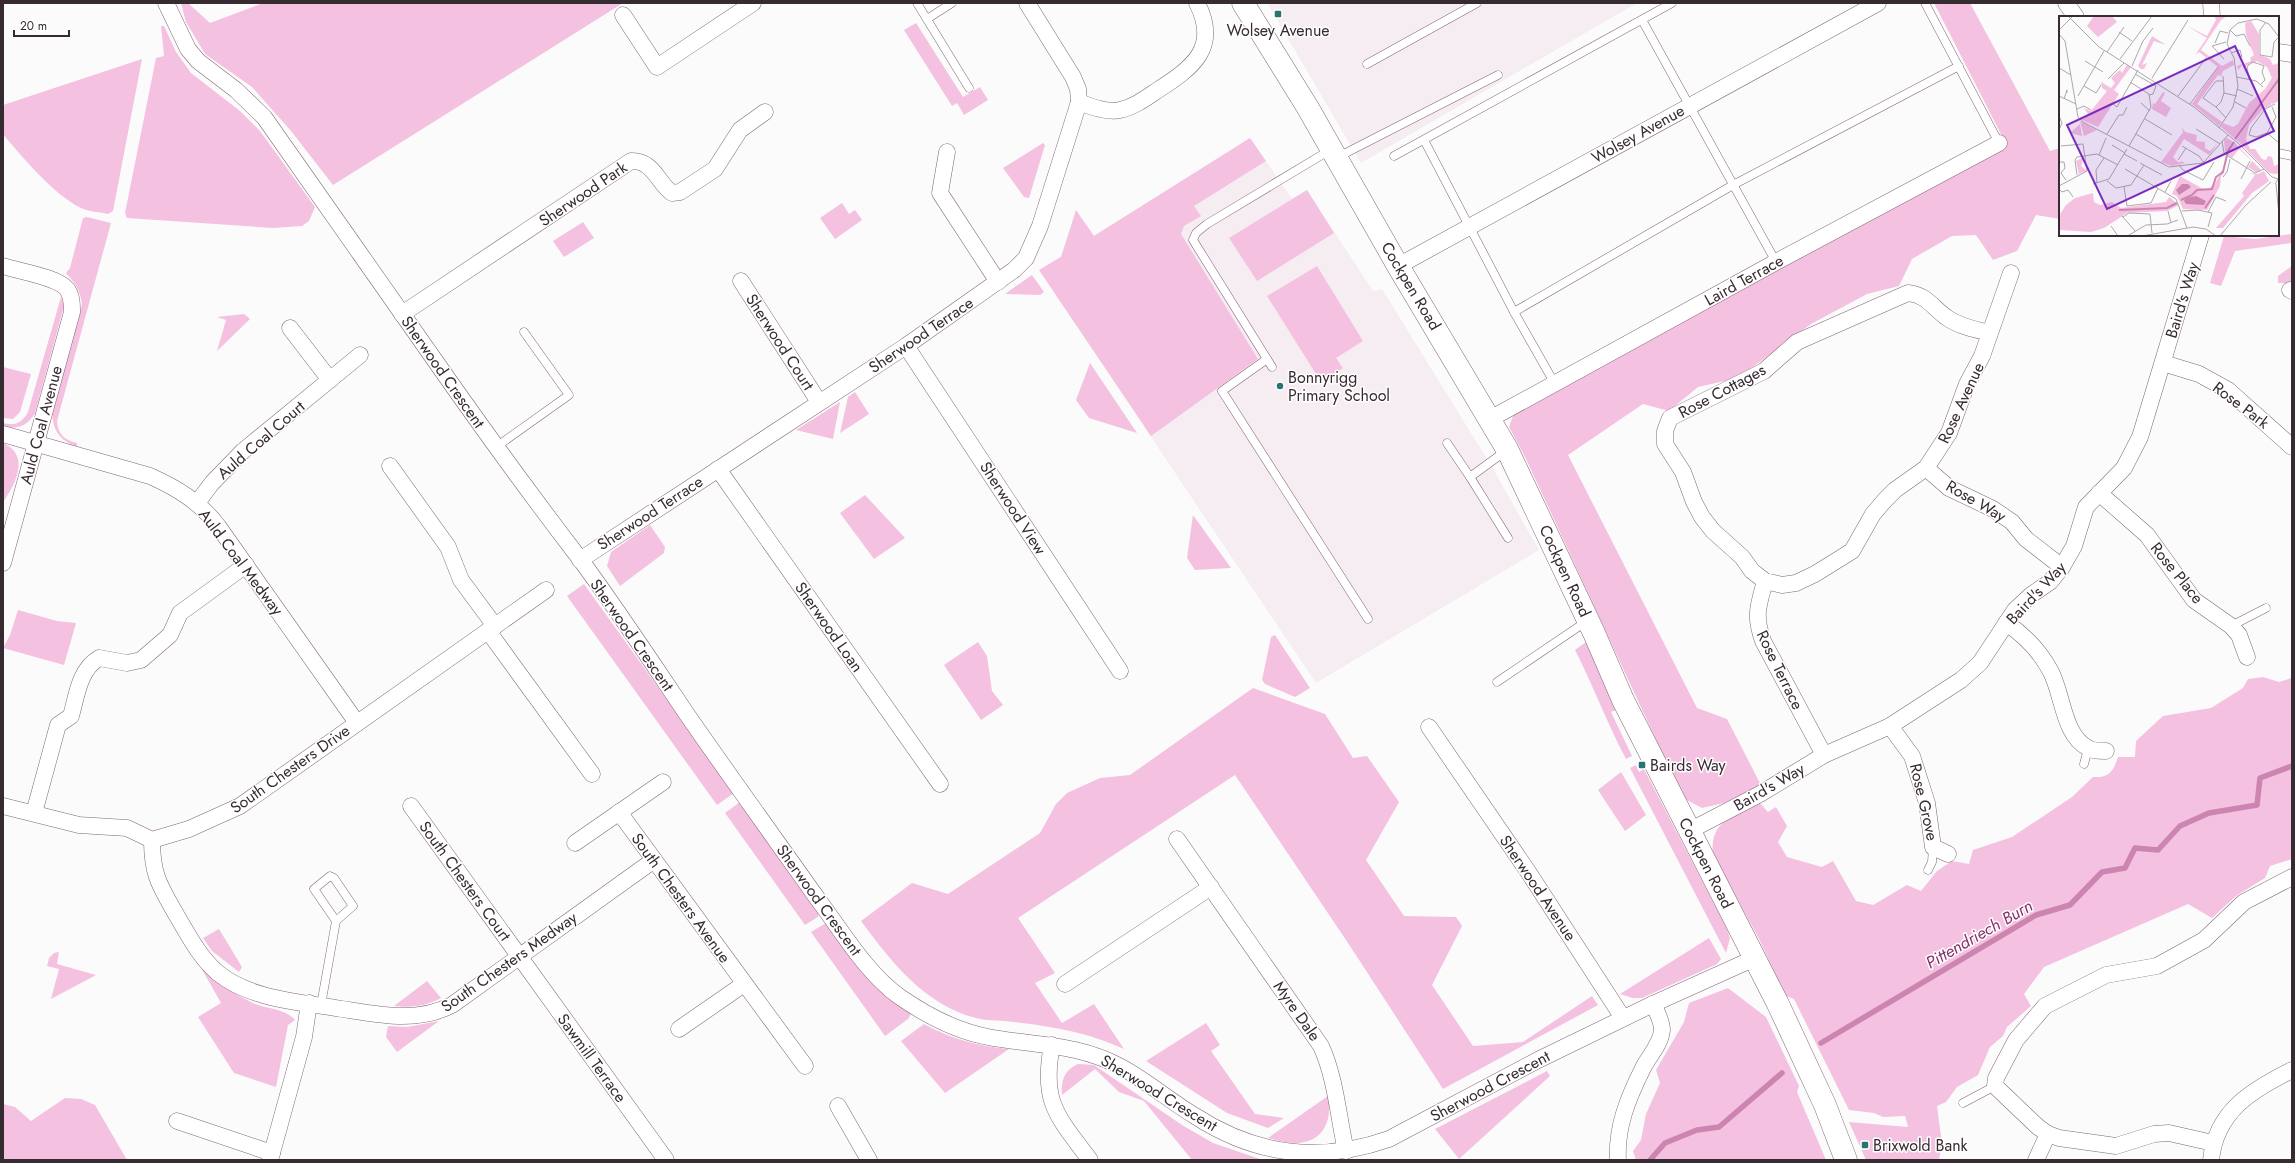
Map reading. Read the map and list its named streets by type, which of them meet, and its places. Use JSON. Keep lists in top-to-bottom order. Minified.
{"streets":{"main road":["Cockpen Road"],"street":["Wolsey Avenue","Sherwood Park","Laird Terrace","Baird's Way","Sherwood Terrace","Sherwood Court","Sherwood Crescent","Rose Cottages","Rose Avenue","Rose Park","Auld Coal Avenue","Auld Coal Court","Rose Way","Sherwood View","Auld Coal Medway","Rose Place","Sherwood Loan","Rose Terrace","South Chesters Drive","Rose Grove","South Chesters Court","Sherwood Avenue","South Chesters Avenue","South Chesters Medway","Myre Dale","Sawmill Terrace"]},"crossings":[["Wolsey Avenue","Cockpen Road"],["Sherwood Park","Sherwood Crescent"],["Laird Terrace","Cockpen Road"],["Cockpen Road","Baird's Way"],["Cockpen Road","Sherwood Crescent"],["Baird's Way","Rose Park"],["Baird's Way","Rose Way"],["Baird's Way","Rose Place"],["Baird's Way","Rose Terrace"],["Baird's Way","Rose Grove"],["Sherwood Terrace","Sherwood Court"],["Sherwood Terrace","Sherwood Crescent"],["Sherwood Terrace","Sherwood View"],["Sherwood Terrace","Sherwood Loan"],["Sherwood Crescent","Sherwood Avenue"],["Sherwood Crescent","Myre Dale"],["Rose Cottages","Rose Avenue"],["Rose Cottages","Rose Terrace"],["Rose Avenue","Rose Way"],["Rose Avenue","Rose Terrace"],["Auld Coal Avenue","Auld Coal Medway"],["Auld Coal Court","Auld Coal Medway"],["Auld Coal Medway","South Chesters Drive"],["South Chesters Drive","South Chesters Medway"],["South Chesters Court","South Chesters Medway"],["South Chesters Court","Sawmill Terrace"],["South Chesters Avenue","South Chesters Medway"],["South Chesters Medway","Sawmill Terrace"]],"water":["Pittendriech Burn"],"places":{"transit":["Wolsey Avenue","Bairds Way","Brixwold Bank"],"other":["Bonnyrigg Primary School"]},"scale_bar":"20 m"}
